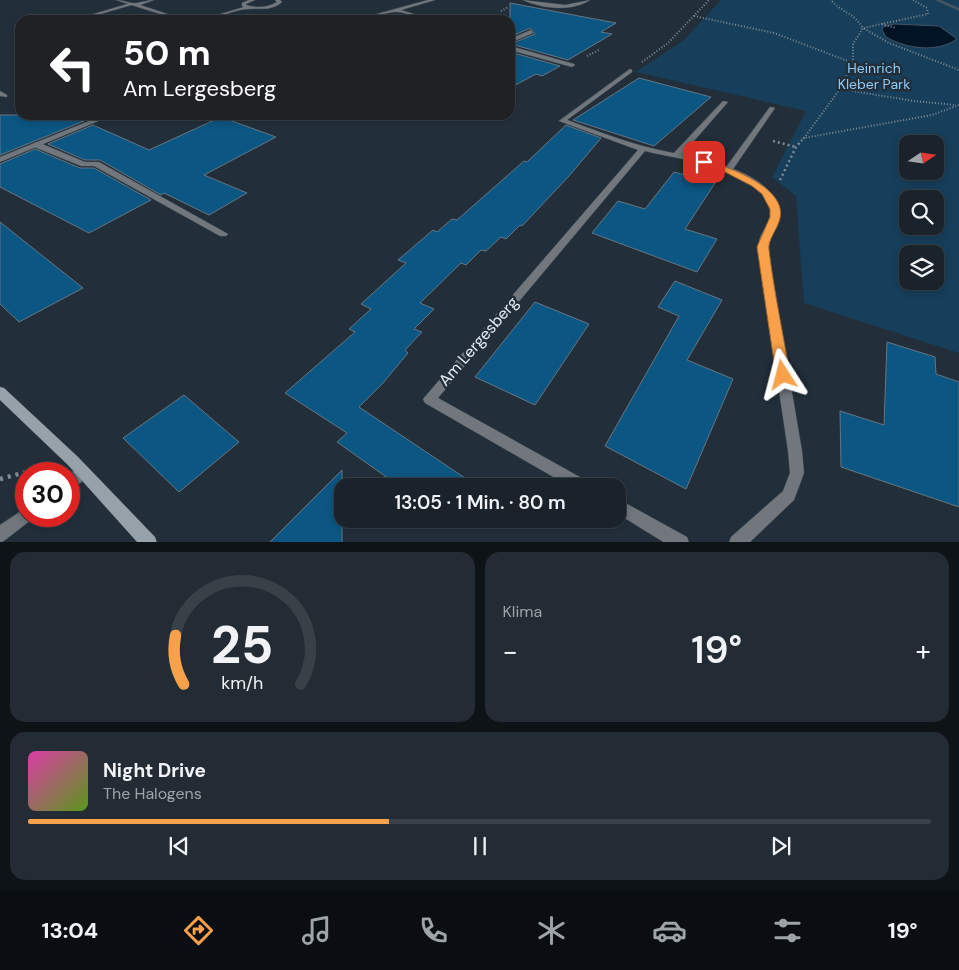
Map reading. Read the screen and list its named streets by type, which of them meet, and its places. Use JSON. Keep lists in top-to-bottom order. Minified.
{"streets":{"street":["Am Lergesberg"]},"parks":["Heinrich Kleber Park"],"north":"right","page":{"turn":["50 m","Am Lergesberg"],"limit":"30","trip":"13:05 · 1 Min. · 80 m","tile":"Klima","heat":["−","19°","+"],"song":["Night Drive","The Halogens"],"tabs":["13:04","19°"],"gauge":["25","km/h"]}}
